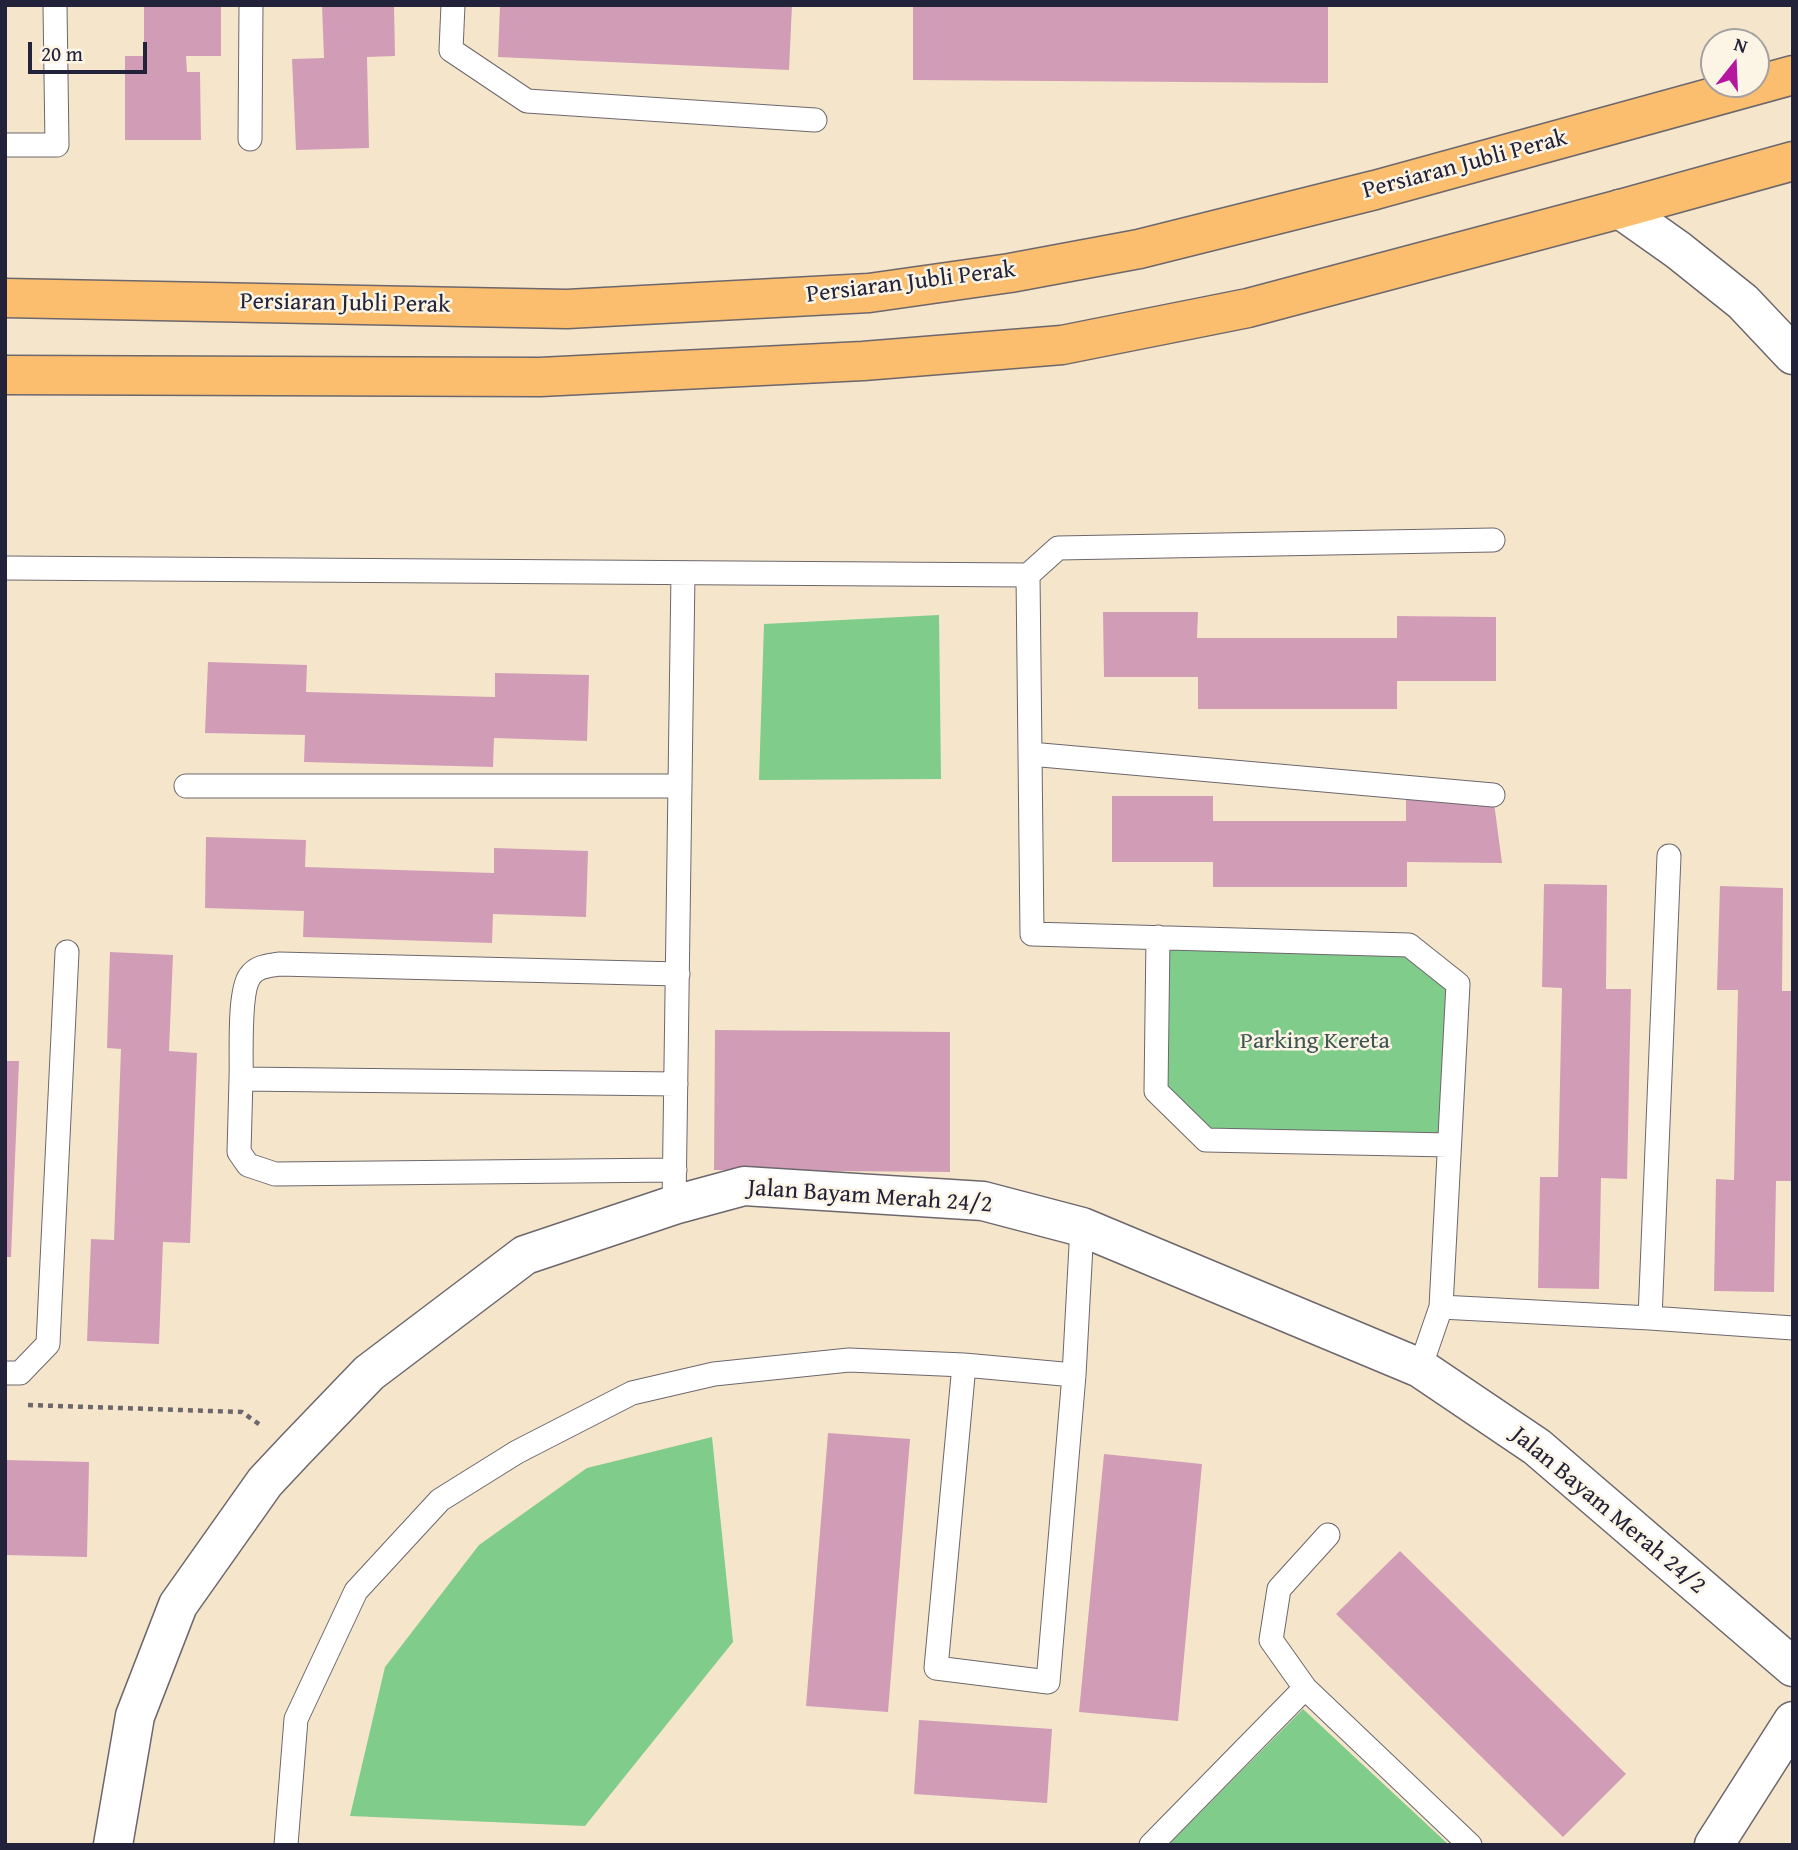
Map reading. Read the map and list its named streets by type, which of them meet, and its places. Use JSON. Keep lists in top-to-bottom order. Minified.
{"streets":{"main road":["Persiaran Jubli Perak"],"street":["Jalan Bayam Merah 24/2"]},"parks":["Parking Kereta"],"scale_bar":"20 m","north":"top"}
